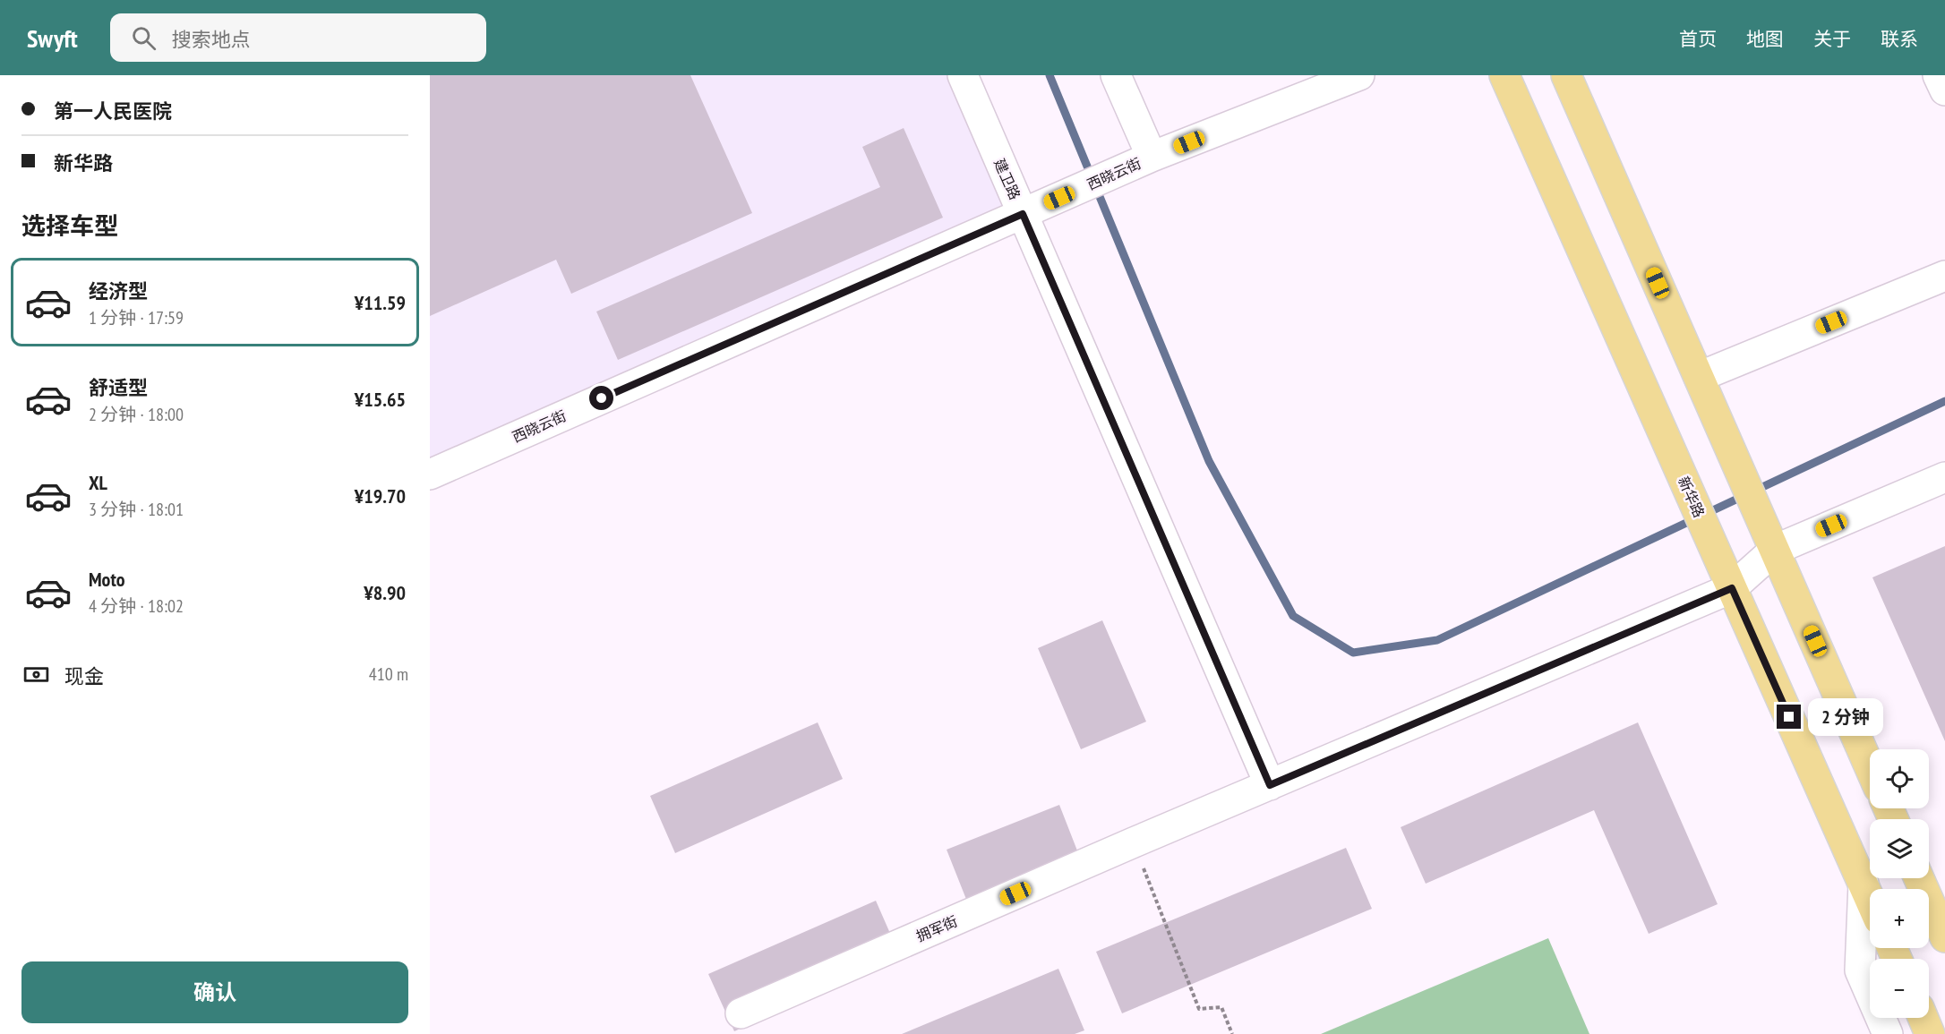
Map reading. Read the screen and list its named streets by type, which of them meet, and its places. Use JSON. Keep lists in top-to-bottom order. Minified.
{"streets":{"main road":["新华路"],"street":["西晓云街","建卫路","拥军街"]},"crossings":[["西晓云街","建卫路"],["建卫路","拥军街"],["新华路","拥军街"]],"page":{"header":"Swyft","search":"搜索地点","nav":["首页","地图","关于","联系"],"banner":["第一人民医院","新华路"],"heading":"选择车型","list":[{"name":"经济型","note":"1 分钟 · 17:59","value":"¥11.59"},{"name":"舒适型","note":"2 分钟 · 18:00","value":"¥15.65"},{"name":"XL","note":"3 分钟 · 18:01","value":"¥19.70"},{"name":"Moto","note":"4 分钟 · 18:02","value":"¥8.90"}],"pay":["现金","410 m"],"bubble":"2 分钟","map_buttons":["+","−"],"buttons":"确认"}}
